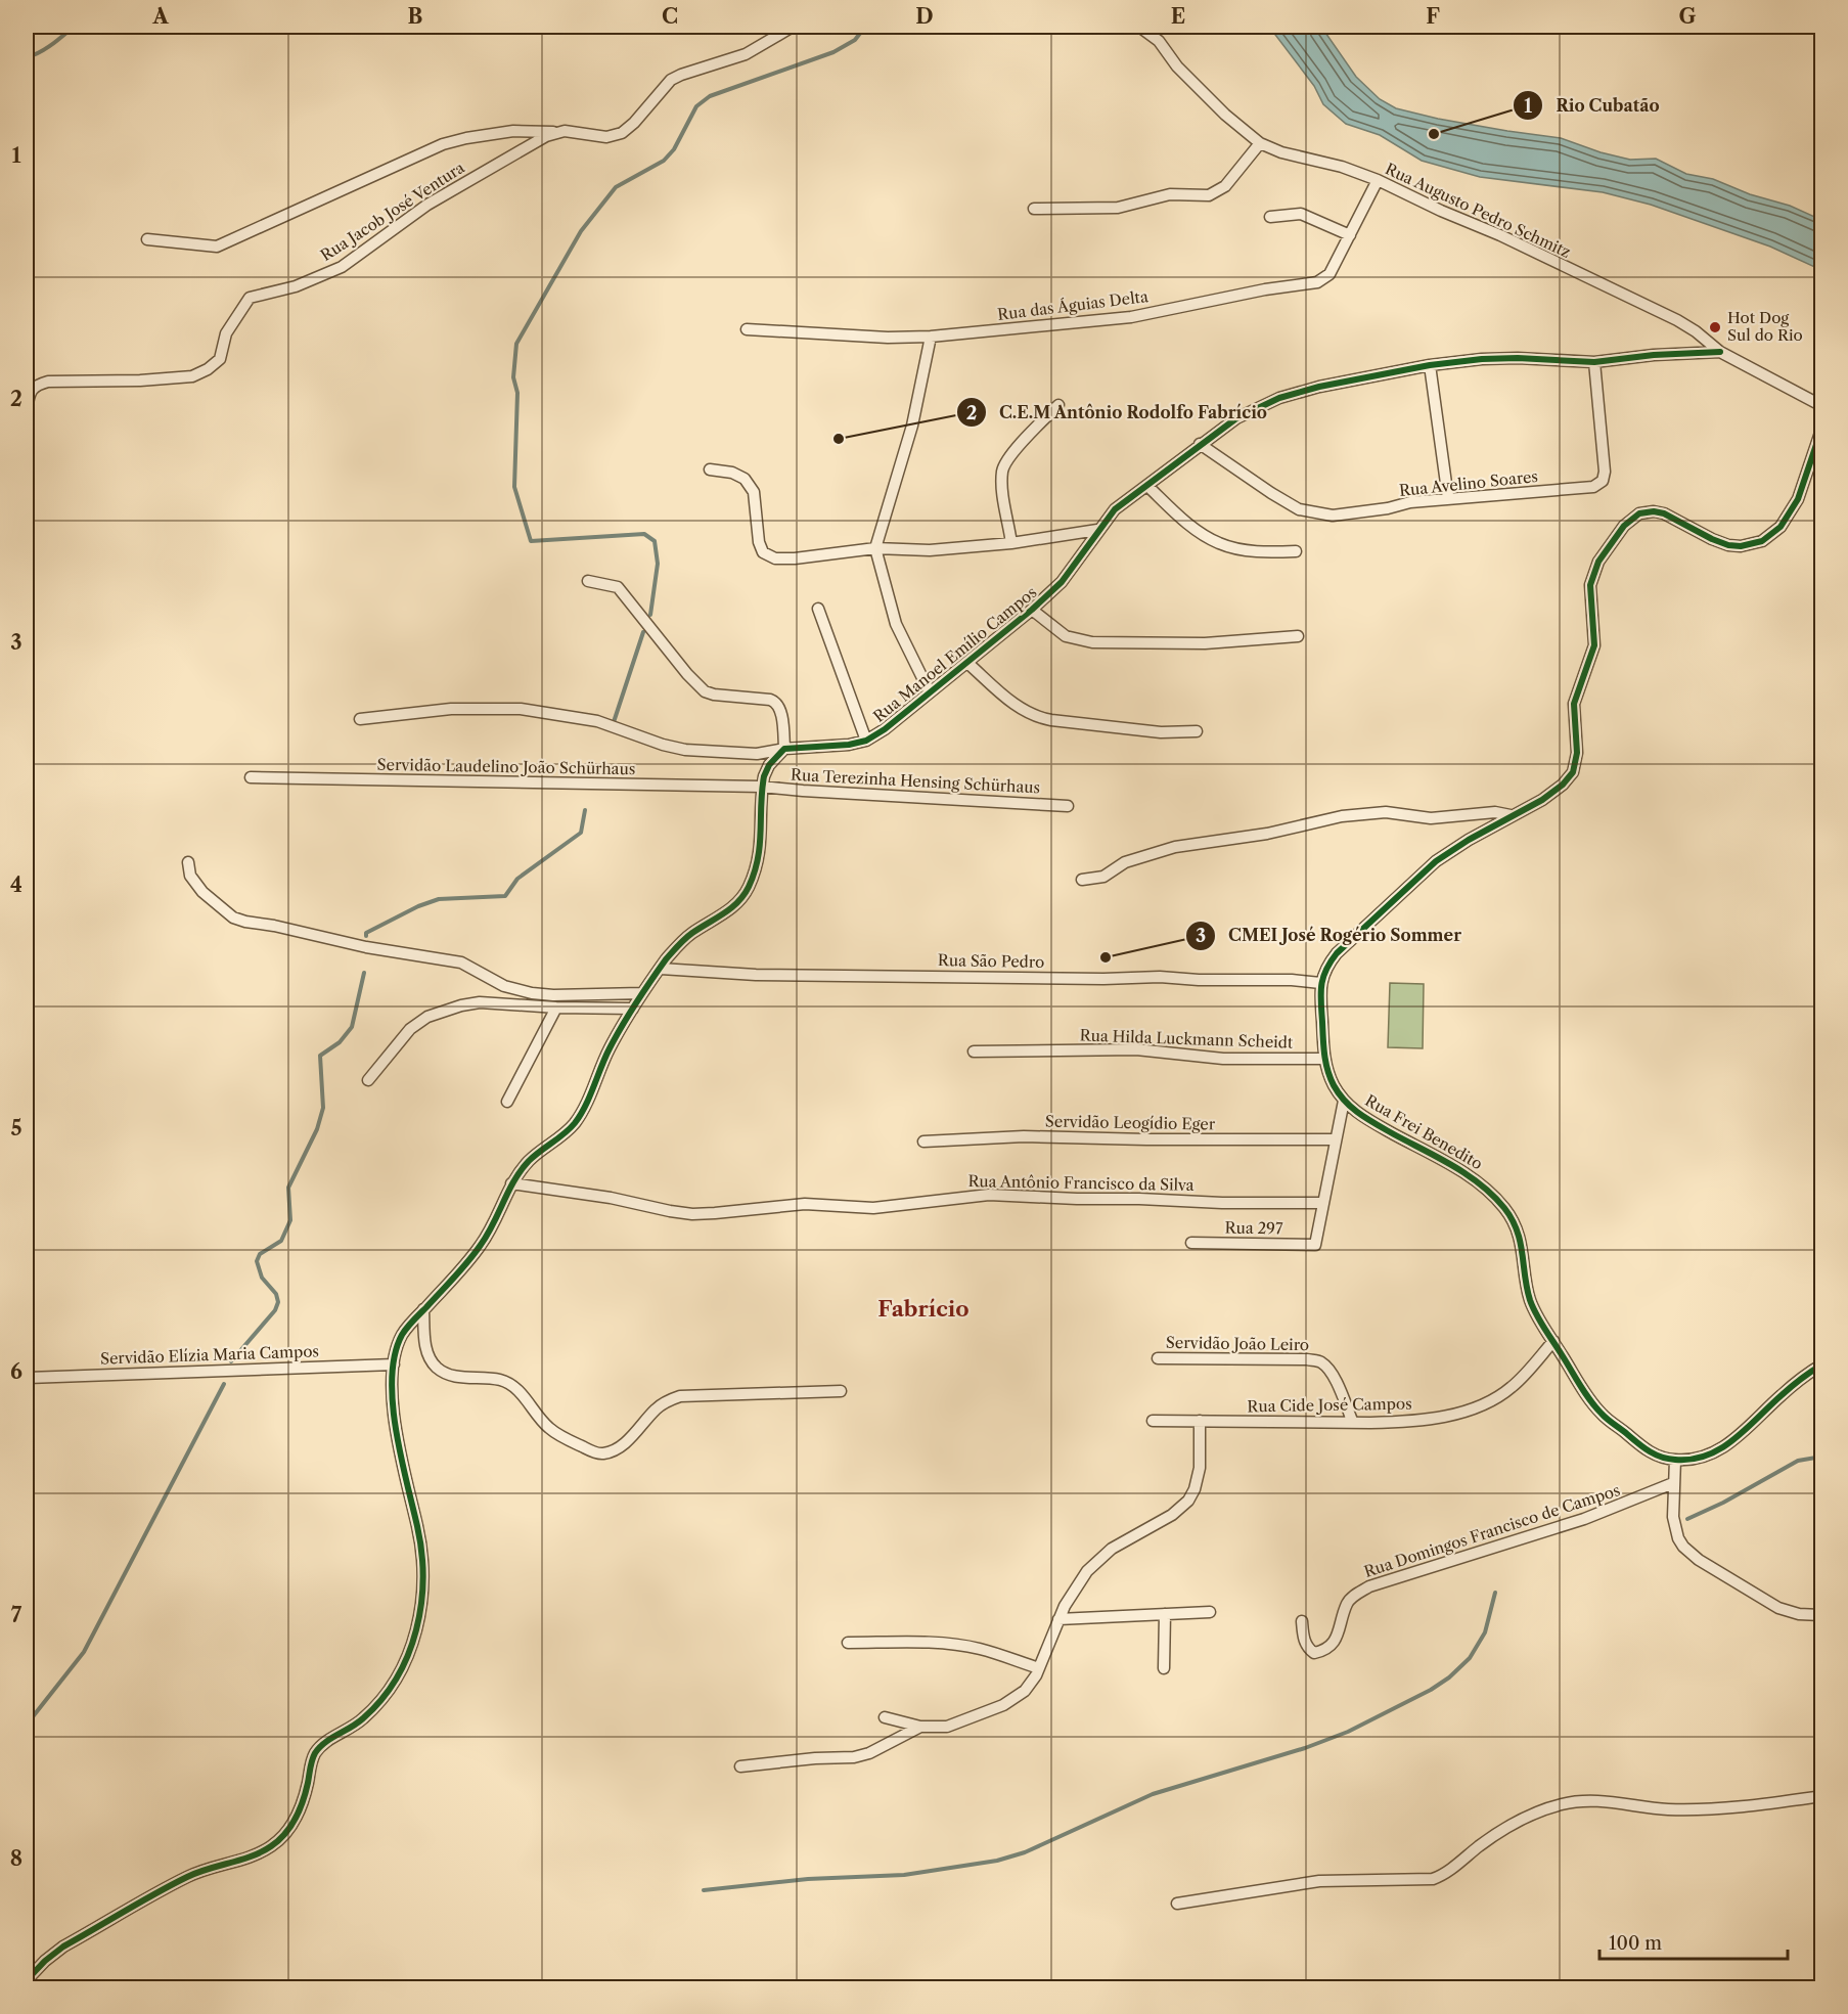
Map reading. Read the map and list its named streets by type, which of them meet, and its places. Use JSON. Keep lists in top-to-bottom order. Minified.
{"streets":{"street":["Rua Augusto Pedro Schmitz","Rua Jacob José Ventura","Rua das Águias Delta","Rua Avelino Soares","Rua Manoel Emílio Campos","Servidão Laudelino João Schürhaus","Rua Terezinha Hensing Schürhaus","Rua São Pedro","Rua Hilda Luckmann Scheidt","Servidão Leogídio Eger","Rua Frei Benedito","Rua Antônio Francisco da Silva","Rua 297","Servidão João Leiro","Servidão Elízia Maria Campos","Rua Cide José Campos","Rua Domingos Francisco de Campos"]},"crossings":[["Rua Augusto Pedro Schmitz","Rua das Águias Delta"],["Rua Augusto Pedro Schmitz","Rua Manoel Emílio Campos"],["Rua Avelino Soares","Rua Manoel Emílio Campos"],["Servidão Laudelino João Schürhaus","Rua Terezinha Hensing Schürhaus"],["Rua São Pedro","Rua Frei Benedito"],["Rua Hilda Luckmann Scheidt","Rua Frei Benedito"],["Rua Frei Benedito","Rua Cide José Campos"],["Rua Antônio Francisco da Silva","Rua 297"],["Servidão João Leiro","Rua Cide José Campos"]],"districts":["Fabrício"],"places":["Rio Cubatão","Hot Dog Sul do Rio","C.E.M Antônio Rodolfo Fabrício","CMEI José Rogério Sommer"],"scale_bar":"100 m","grid":{"columns":["A","B","C","D","E","F","G"],"rows":["1","2","3","4","5","6","7","8"]}}
